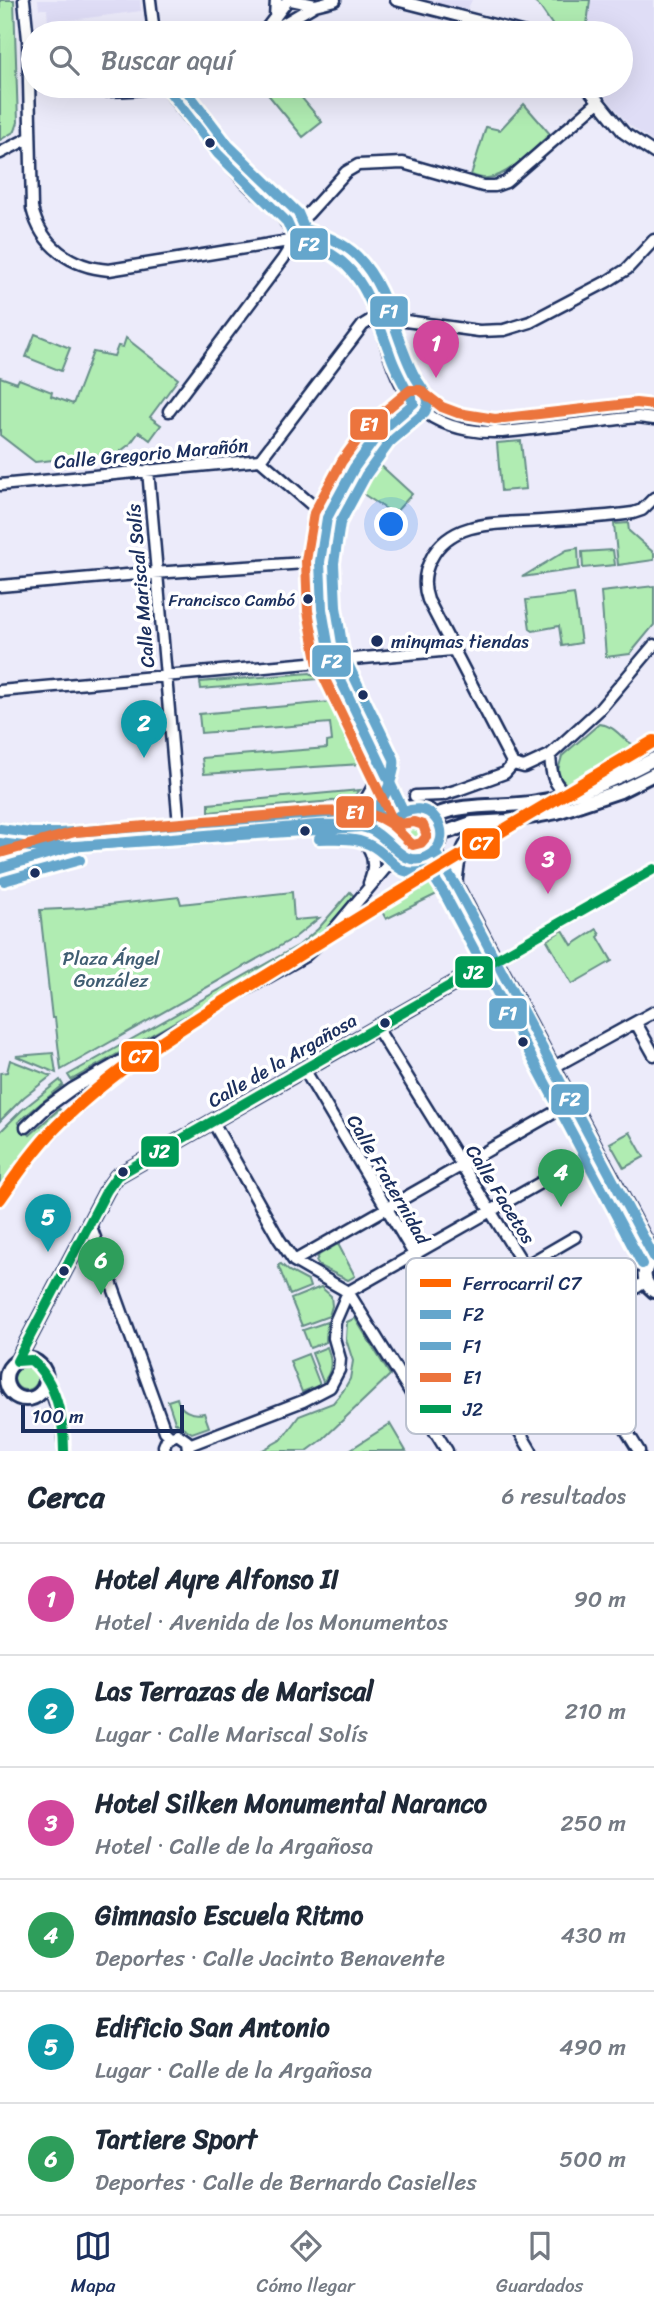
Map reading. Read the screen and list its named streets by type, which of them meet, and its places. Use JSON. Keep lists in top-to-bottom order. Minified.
{"streets":{"main road":["Calle de la Argañosa"],"street":["Calle Gregorio Marañón","Calle Mariscal Solís","Calle Fraternidad","Calle Facetos"]},"crossings":[["Calle Gregorio Marañón","Calle Mariscal Solís"],["Calle de la Argañosa","Calle Fraternidad"],["Calle de la Argañosa","Calle Facetos"]],"parks":["Plaza Ángel González"],"places":["Francisco Cambó","minymas tiendas"],"lines":["transit line F2","transit line F1","transit line E1","rail line C7","transit line J2"],"legend":["Ferrocarril C7","F2","F1","E1","J2"],"scale_bar":"100 m","page":{"search":"Buscar aquí","pins":["1","2","3","4","5","6"],"scale":"100 m","heading":["Cerca","6 resultados"],"list":[{"mark":"1","name":"Hotel Ayre Alfonso II","note":"Hotel · Avenida de los Monumentos","value":"90 m"},{"mark":"2","name":"Las Terrazas de Mariscal","note":"Lugar · Calle Mariscal Solís","value":"210 m"},{"mark":"3","name":"Hotel Silken Monumental Naranco","note":"Hotel · Calle de la Argañosa","value":"250 m"},{"mark":"4","name":"Gimnasio Escuela Ritmo","note":"Deportes · Calle Jacinto Benavente","value":"430 m"},{"mark":"5","name":"Edificio San Antonio","note":"Lugar · Calle de la Argañosa","value":"490 m"},{"mark":"6","name":"Tartiere Sport","note":"Deportes · Calle de Bernardo Casielles","value":"500 m"}],"nav":["Mapa","Cómo llegar","Guardados"]}}
